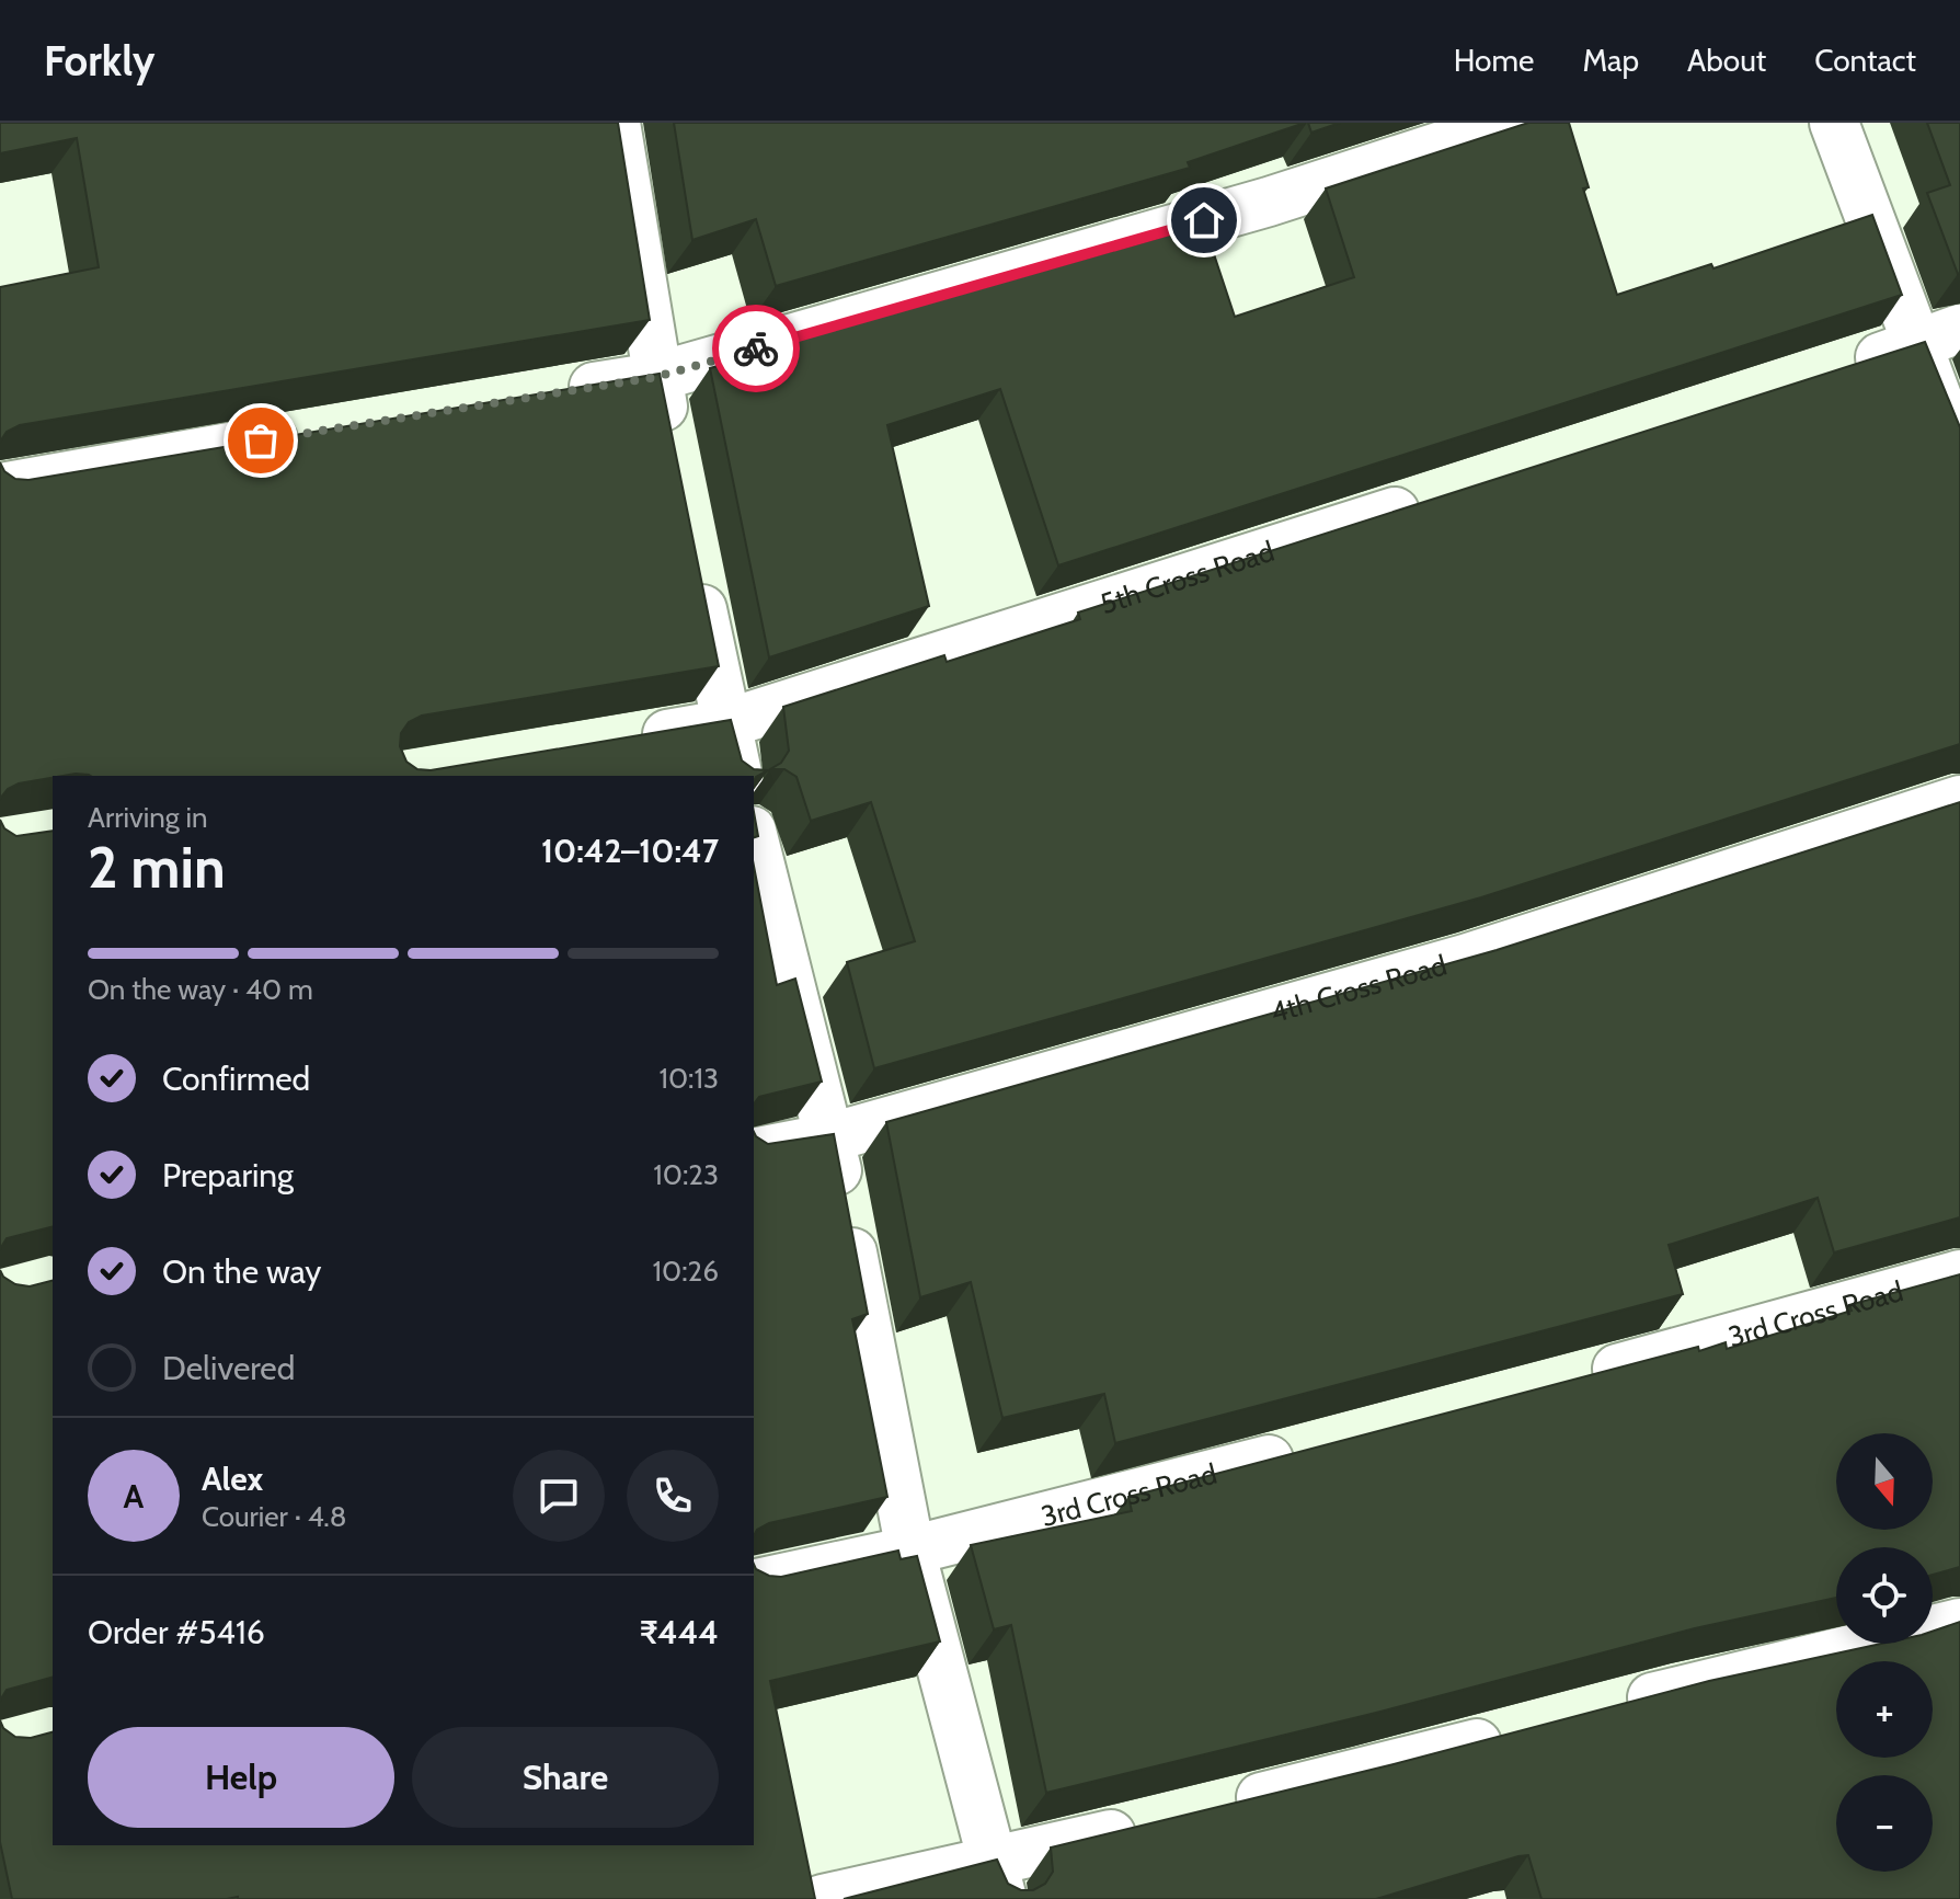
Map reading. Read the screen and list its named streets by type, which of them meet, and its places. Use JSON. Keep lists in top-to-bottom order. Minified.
{"streets":{"street":["5th Cross Road","4th Cross Road","3rd Cross Road"]},"north":"bottom","page":{"header":"Forkly","nav":["Home","Map","About","Contact"],"heading":["2 min","Arriving in","10:42–10:47"],"panel":["Alex","Courier · 4.8","Order #5416","₹444"],"bar":"On the way · 40 m","list":[["Confirmed","10:13"],["Preparing","10:23"],["On the way","10:26"],"Delivered"],"map_buttons":["+","−"],"round":"A","buttons":["Help","Share"]}}
